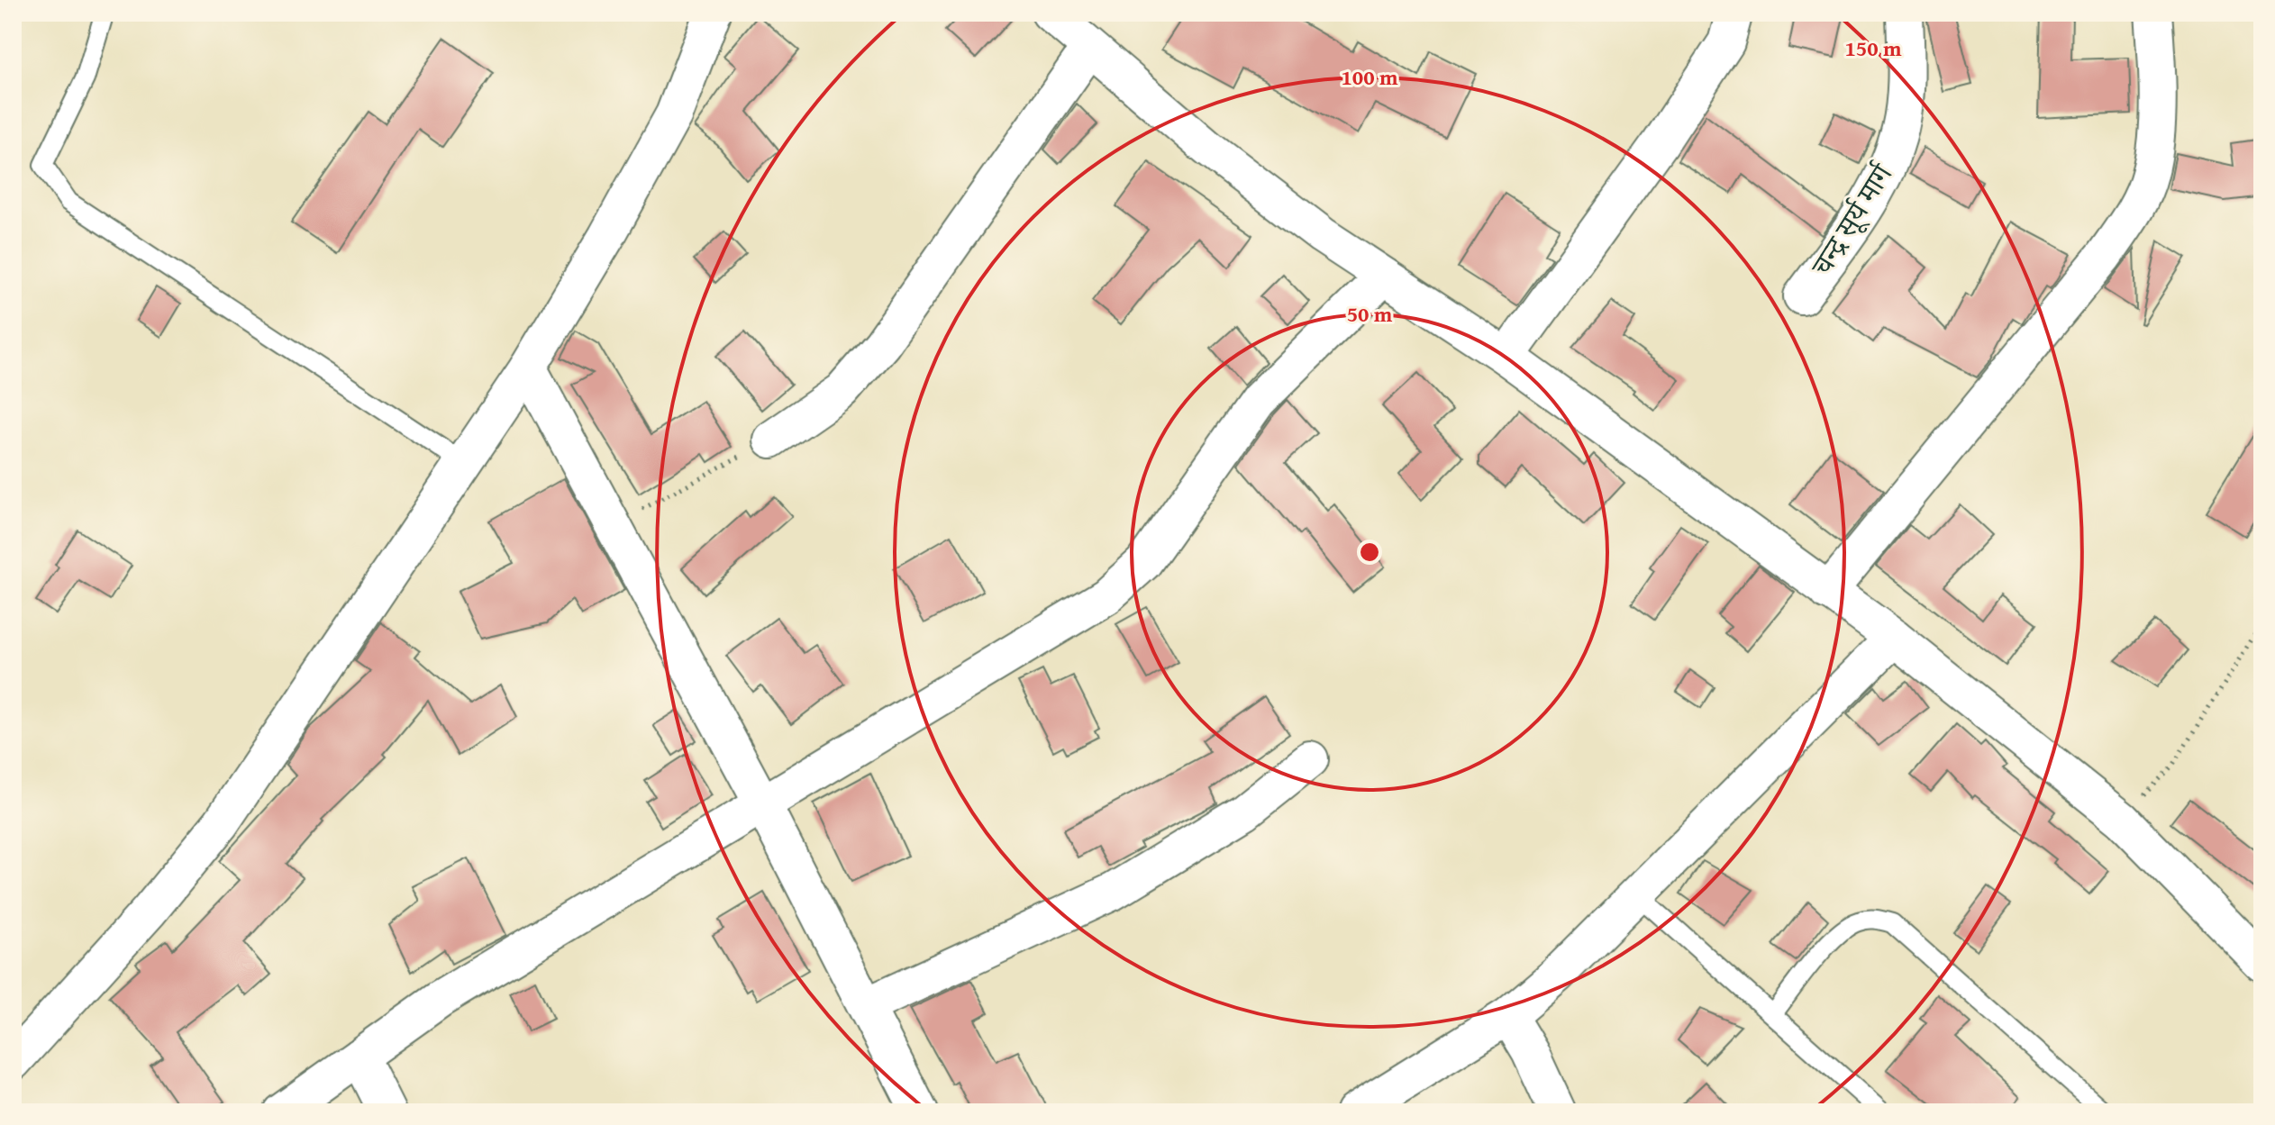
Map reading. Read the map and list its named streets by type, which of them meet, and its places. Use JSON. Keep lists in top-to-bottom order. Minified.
{"streets":{"street":["चन्द्र सूर्य मार्ग"]},"rings":["150 m","100 m","50 m"]}
